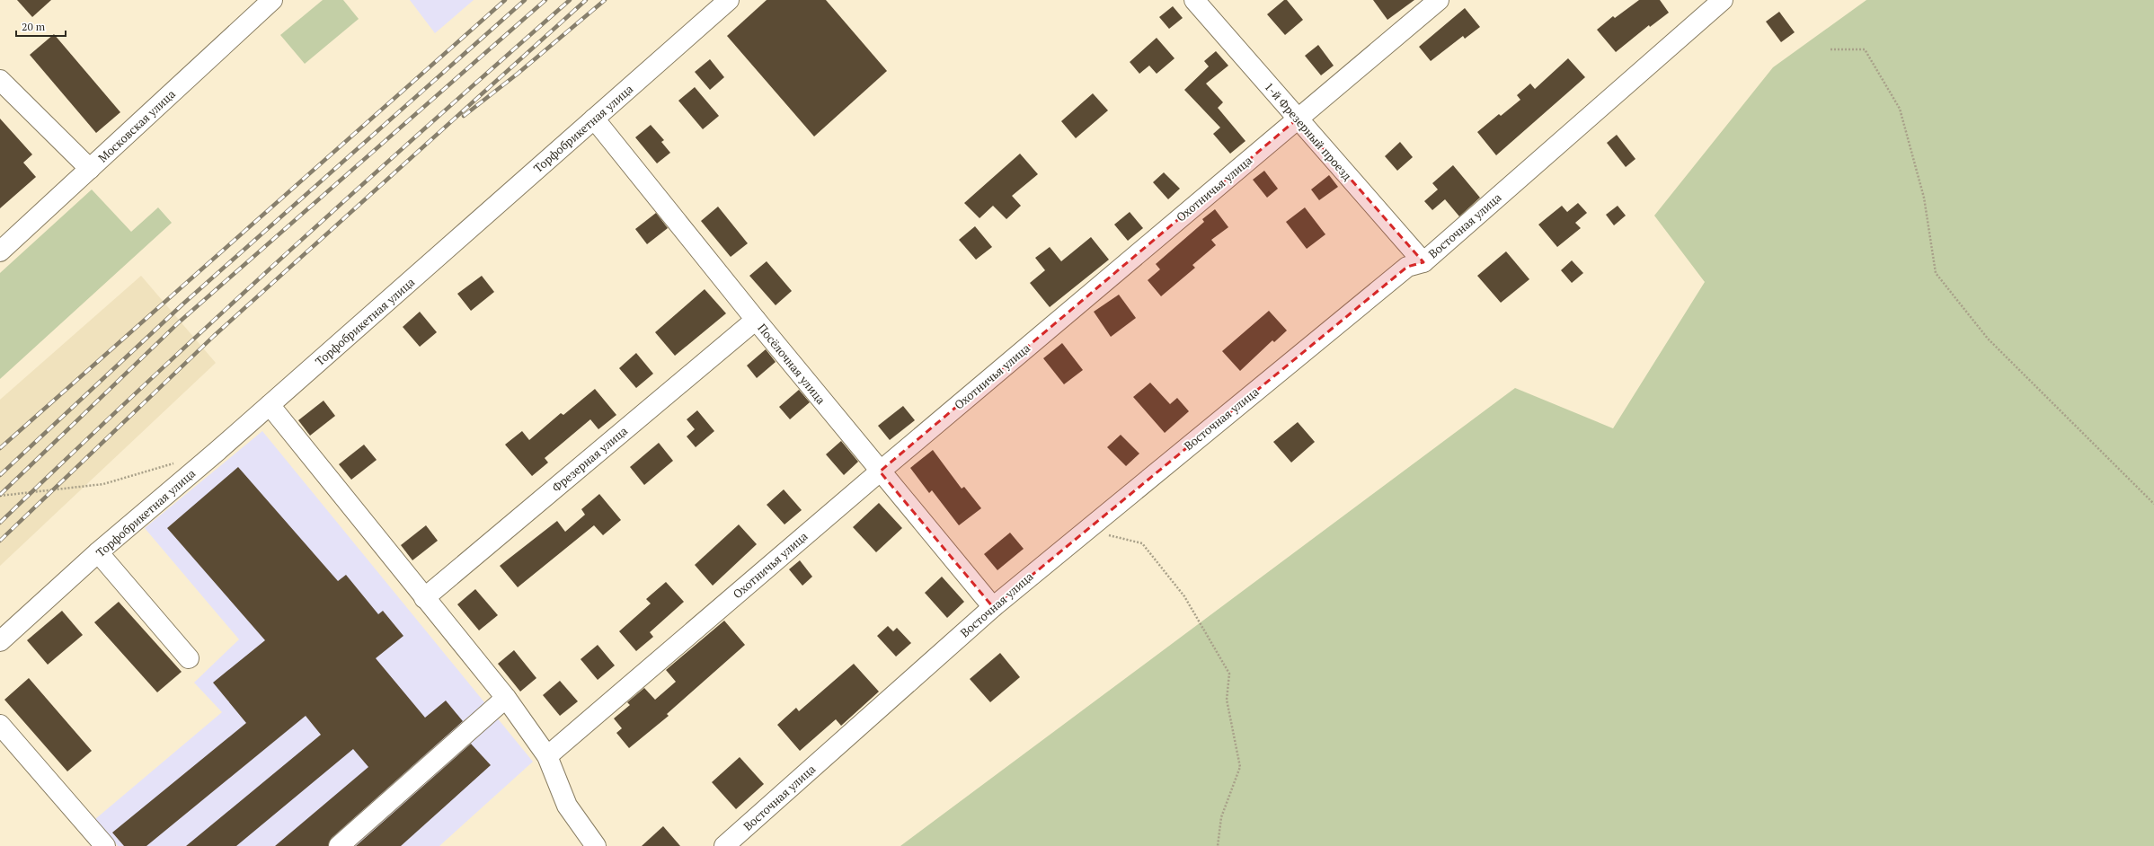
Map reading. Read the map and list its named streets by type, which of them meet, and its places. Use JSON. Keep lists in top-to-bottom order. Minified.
{"streets":{"street":["Московская улица","Торфобрикетная улица","1-й Фрезерный проезд","Охотничья улица","Восточная улица","Посёлочная улица","Фрезерная улица"]},"crossings":[["Торфобрикетная улица","Посёлочная улица"],["1-й Фрезерный проезд","Охотничья улица"],["1-й Фрезерный проезд","Восточная улица"],["Охотничья улица","Посёлочная улица"],["Восточная улица","Посёлочная улица"],["Посёлочная улица","Фрезерная улица"]],"scale_bar":"20 m"}
